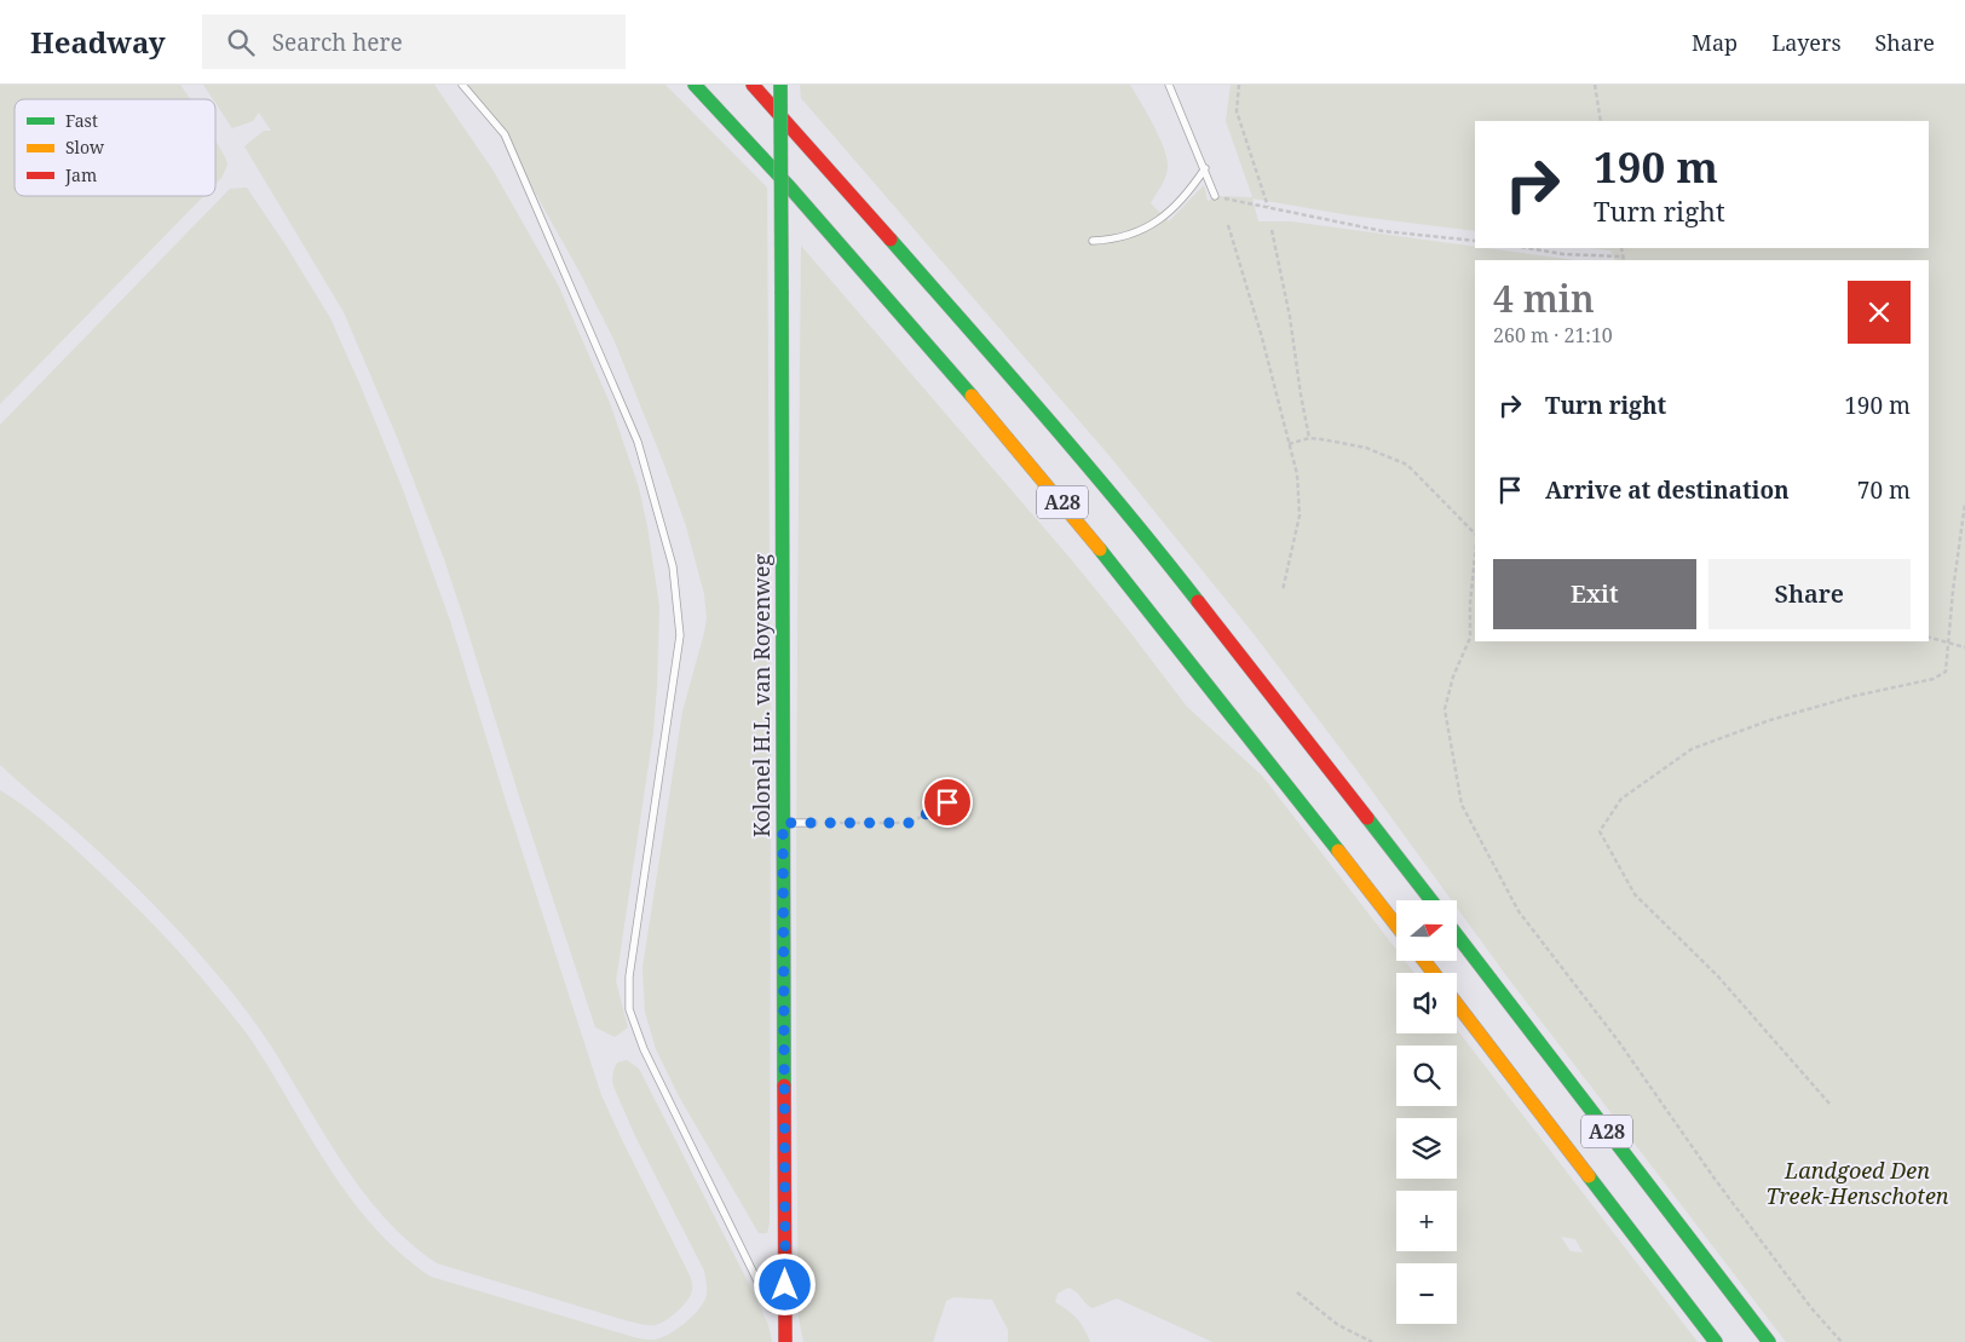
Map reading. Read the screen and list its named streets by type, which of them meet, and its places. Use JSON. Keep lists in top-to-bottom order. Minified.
{"streets":{"main road":["A28","Kolonel H.L. van Royenweg"]},"parks":["Landgoed Den Treek-Henschoten"],"legend":["Fast","Slow","Jam"],"north":"right","page":{"header":"Headway","search":"Search here","nav":["Map","Layers","Share"],"turn":["190 m","Turn right"],"heading":["4 min","260 m · 21:10"],"list":[{"name":"Turn right","value":"190 m"},{"name":"Arrive at destination","value":"70 m"}],"buttons":["Exit","Share"],"map_buttons":["+","−"]}}
